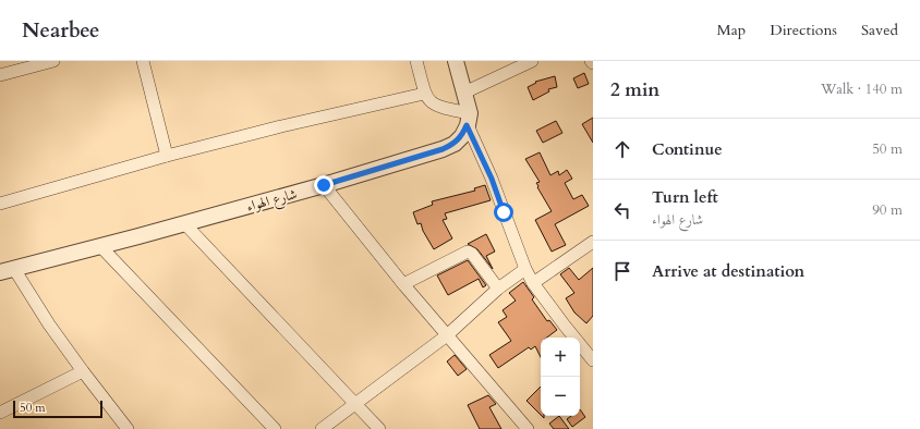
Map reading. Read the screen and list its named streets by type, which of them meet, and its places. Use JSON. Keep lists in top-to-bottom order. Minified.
{"streets":{"street":["شارع الهواء"]},"scale_bar":"50 m","page":{"header":"Nearbee","nav":["Map","Directions","Saved"],"heading":["2 min","Walk · 140 m"],"list":[["Continue","50 m"],["Turn left","شارع الهواء","90 m"],"Arrive at destination"],"map_buttons":["+","−"],"scale":"50 m"}}
